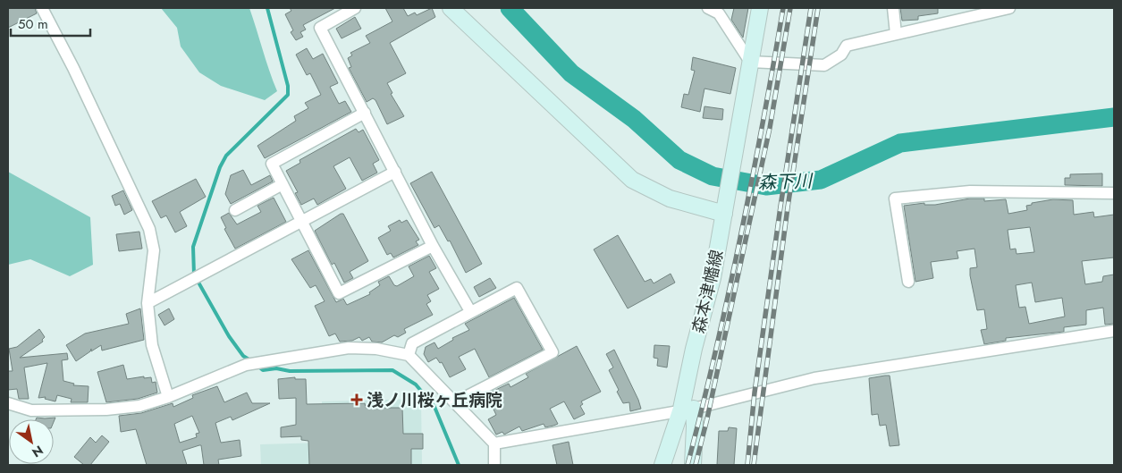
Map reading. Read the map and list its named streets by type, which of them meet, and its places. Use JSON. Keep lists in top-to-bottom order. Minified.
{"streets":{"main road":["森本津幡線"]},"water":["森下川"],"places":{"health":["浅ノ川桜ヶ丘病院"]},"scale_bar":"50 m","north":"bottom right"}
